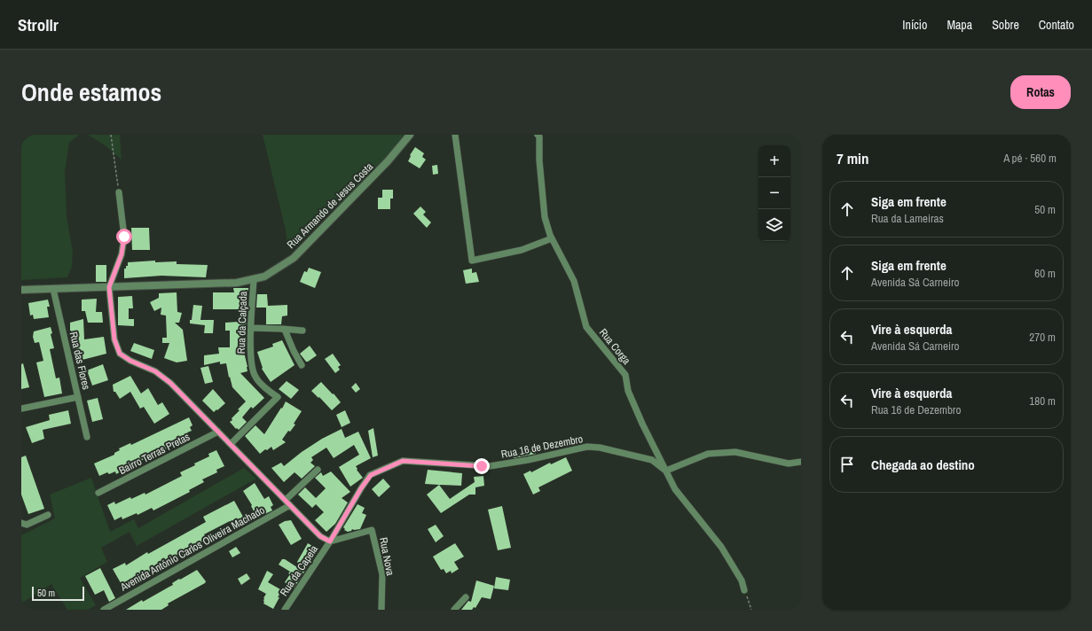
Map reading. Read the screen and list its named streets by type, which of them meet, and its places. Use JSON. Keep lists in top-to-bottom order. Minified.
{"streets":{"street":["Rua Armando de Jesus Costa","Rua da Calçada","Rua Corga","Rua das Flores","Rua 16 de Dezembro","Bairro Terras Pretas","Avenida António Carlos Oliveira Machado","Rua Nova","Rua da Capela"]},"crossings":[["Rua Armando de Jesus Costa","Rua da Calçada"],["Rua Armando de Jesus Costa","Rua das Flores"],["Rua Corga","Rua 16 de Dezembro"],["Rua 16 de Dezembro","Rua Nova"],["Rua 16 de Dezembro","Rua da Capela"],["Rua Nova","Rua da Capela"]],"scale_bar":"50 m","page":{"header":"Strollr","nav":["Início","Mapa","Sobre","Contato"],"title":"Onde estamos","buttons":"Rotas","heading":["7 min","A pé · 560 m"],"map_buttons":["+","−"],"list":[["Siga em frente","Rua da Lameiras","50 m"],["Siga em frente","Avenida Sá Carneiro","60 m"],["Vire à esquerda","Avenida Sá Carneiro","270 m"],["Vire à esquerda","Rua 16 de Dezembro","180 m"],"Chegada ao destino"],"scale":"50 m"}}
